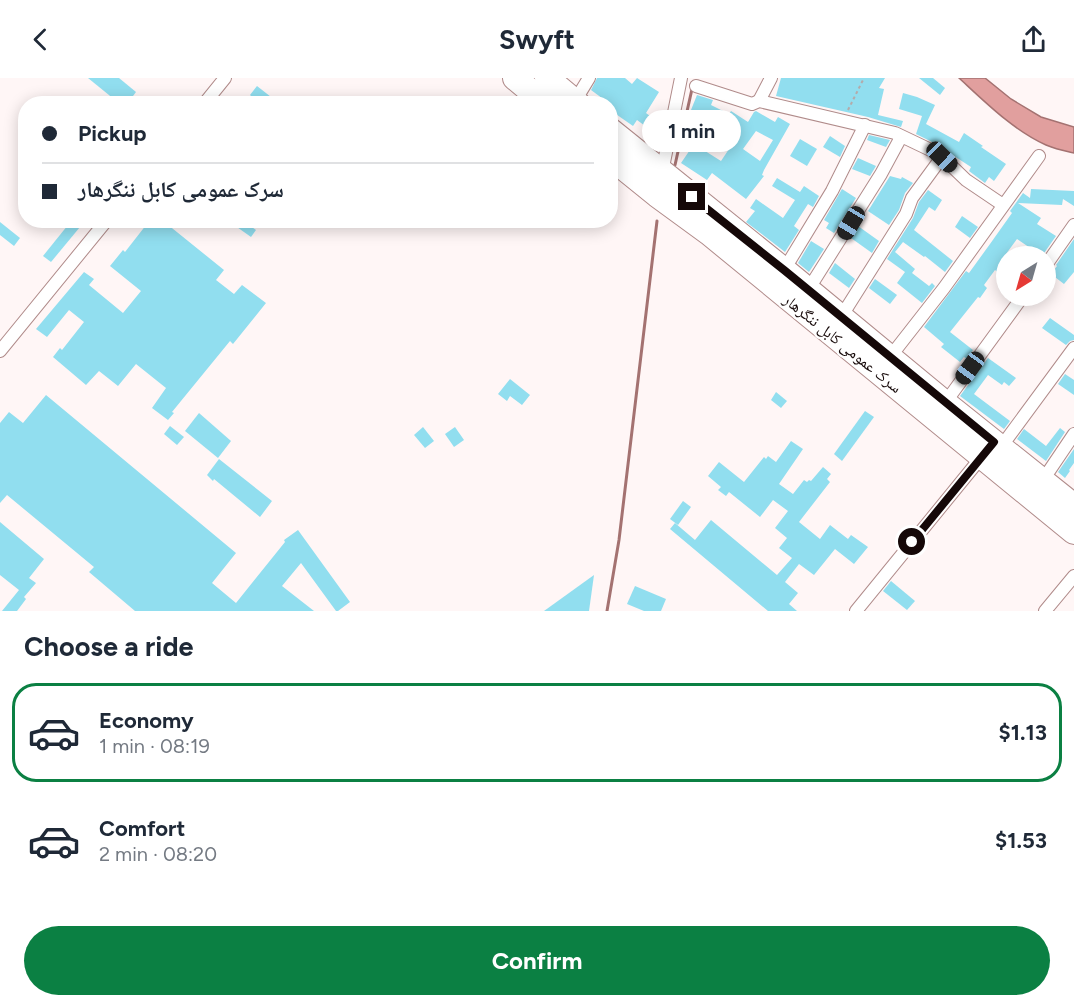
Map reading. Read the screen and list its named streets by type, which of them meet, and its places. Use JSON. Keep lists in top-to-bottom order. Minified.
{"streets":{"highway":["سرک عمومی کابل ننگرهار"]},"north":"bottom left","page":{"header":"Swyft","banner":["Pickup","سرک عمومی کابل ننگرهار"],"bubble":"1 min","heading":"Choose a ride","list":[{"name":"Economy","note":"1 min · 08:19","value":"$1.13"},{"name":"Comfort","note":"2 min · 08:20","value":"$1.53"}],"buttons":"Confirm"}}
